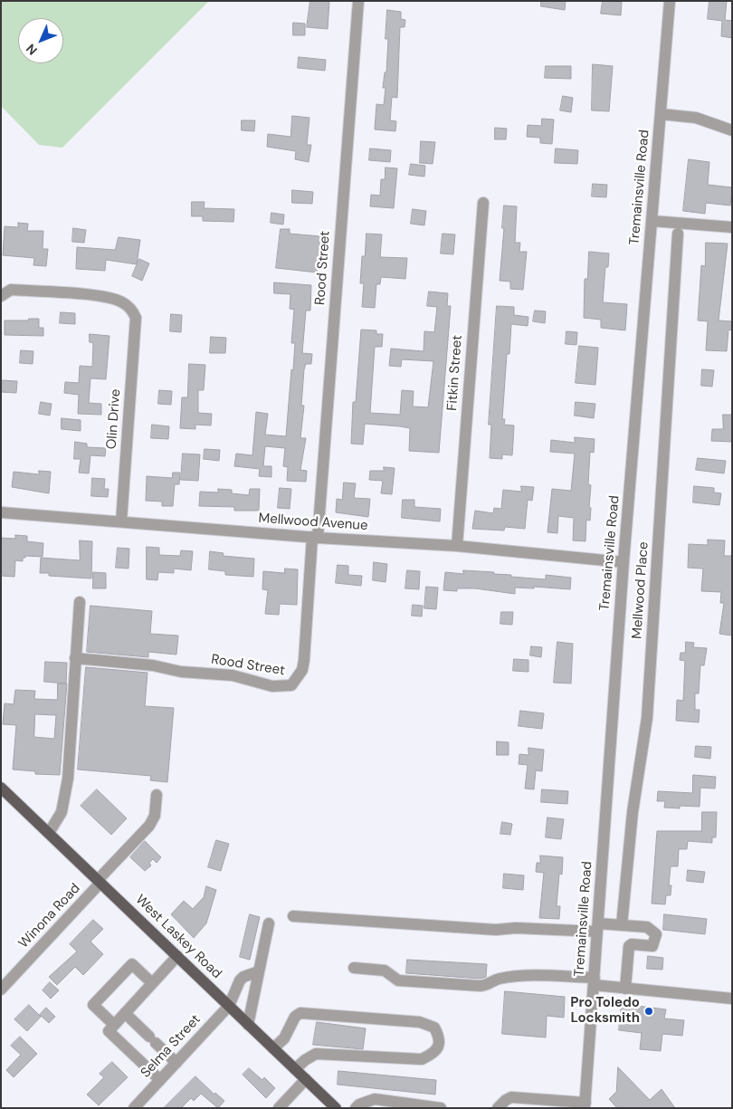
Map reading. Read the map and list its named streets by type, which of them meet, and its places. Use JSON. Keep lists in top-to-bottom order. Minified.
{"streets":{"main road":["West Laskey Road"],"street":["Tremainsville Road","Rood Street","Fitkin Street","Olin Drive","Mellwood Avenue","Mellwood Place","Winona Road","Selma Street"]},"crossings":[["Tremainsville Road","Mellwood Avenue"],["Rood Street","Mellwood Avenue"],["Fitkin Street","Mellwood Avenue"],["Olin Drive","Mellwood Avenue"],["Winona Road","West Laskey Road"],["West Laskey Road","Selma Street"]],"places":["Pro Toledo Locksmith"],"north":"bottom left"}
